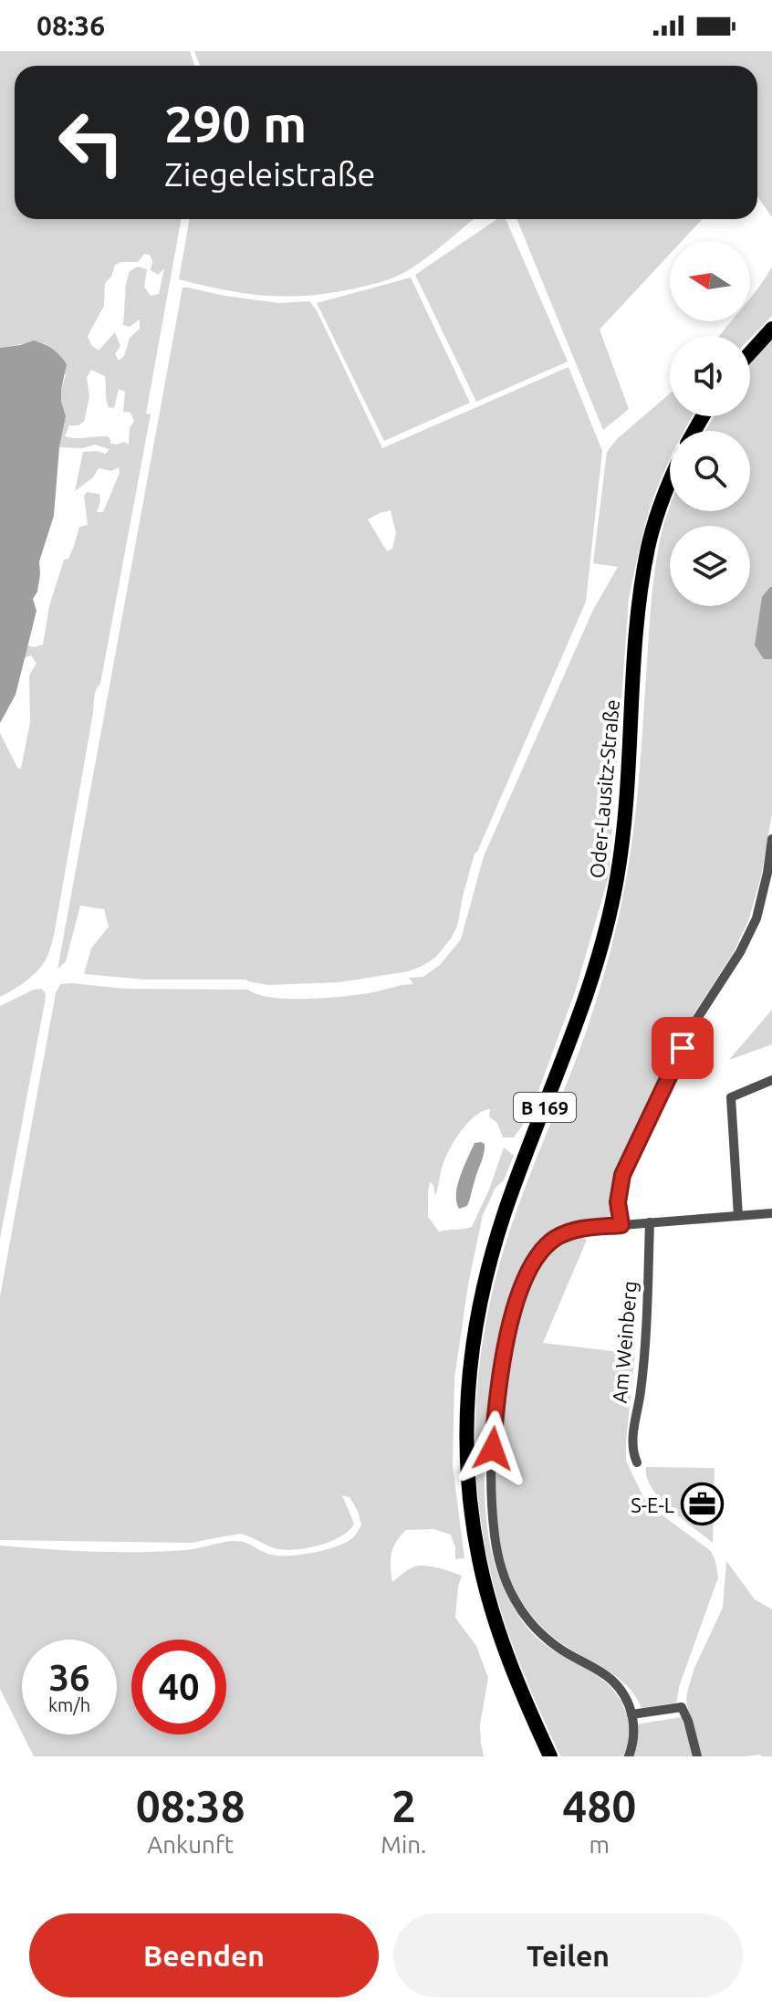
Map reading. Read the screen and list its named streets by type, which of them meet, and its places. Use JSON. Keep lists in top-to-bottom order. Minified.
{"streets":{"highway":["Oder-Lausitz-Straße","B 169"],"street":["Am Weinberg"]},"places":{"office":["S-E-L"]},"north":"left","page":{"status":"08:36","turn":["290 m","Ziegeleistraße"],"speed":"36 km/h","limit":"40","eta":["08:38","Ankunft","2","Min.","480","m"],"buttons":["Beenden","Teilen"]}}
